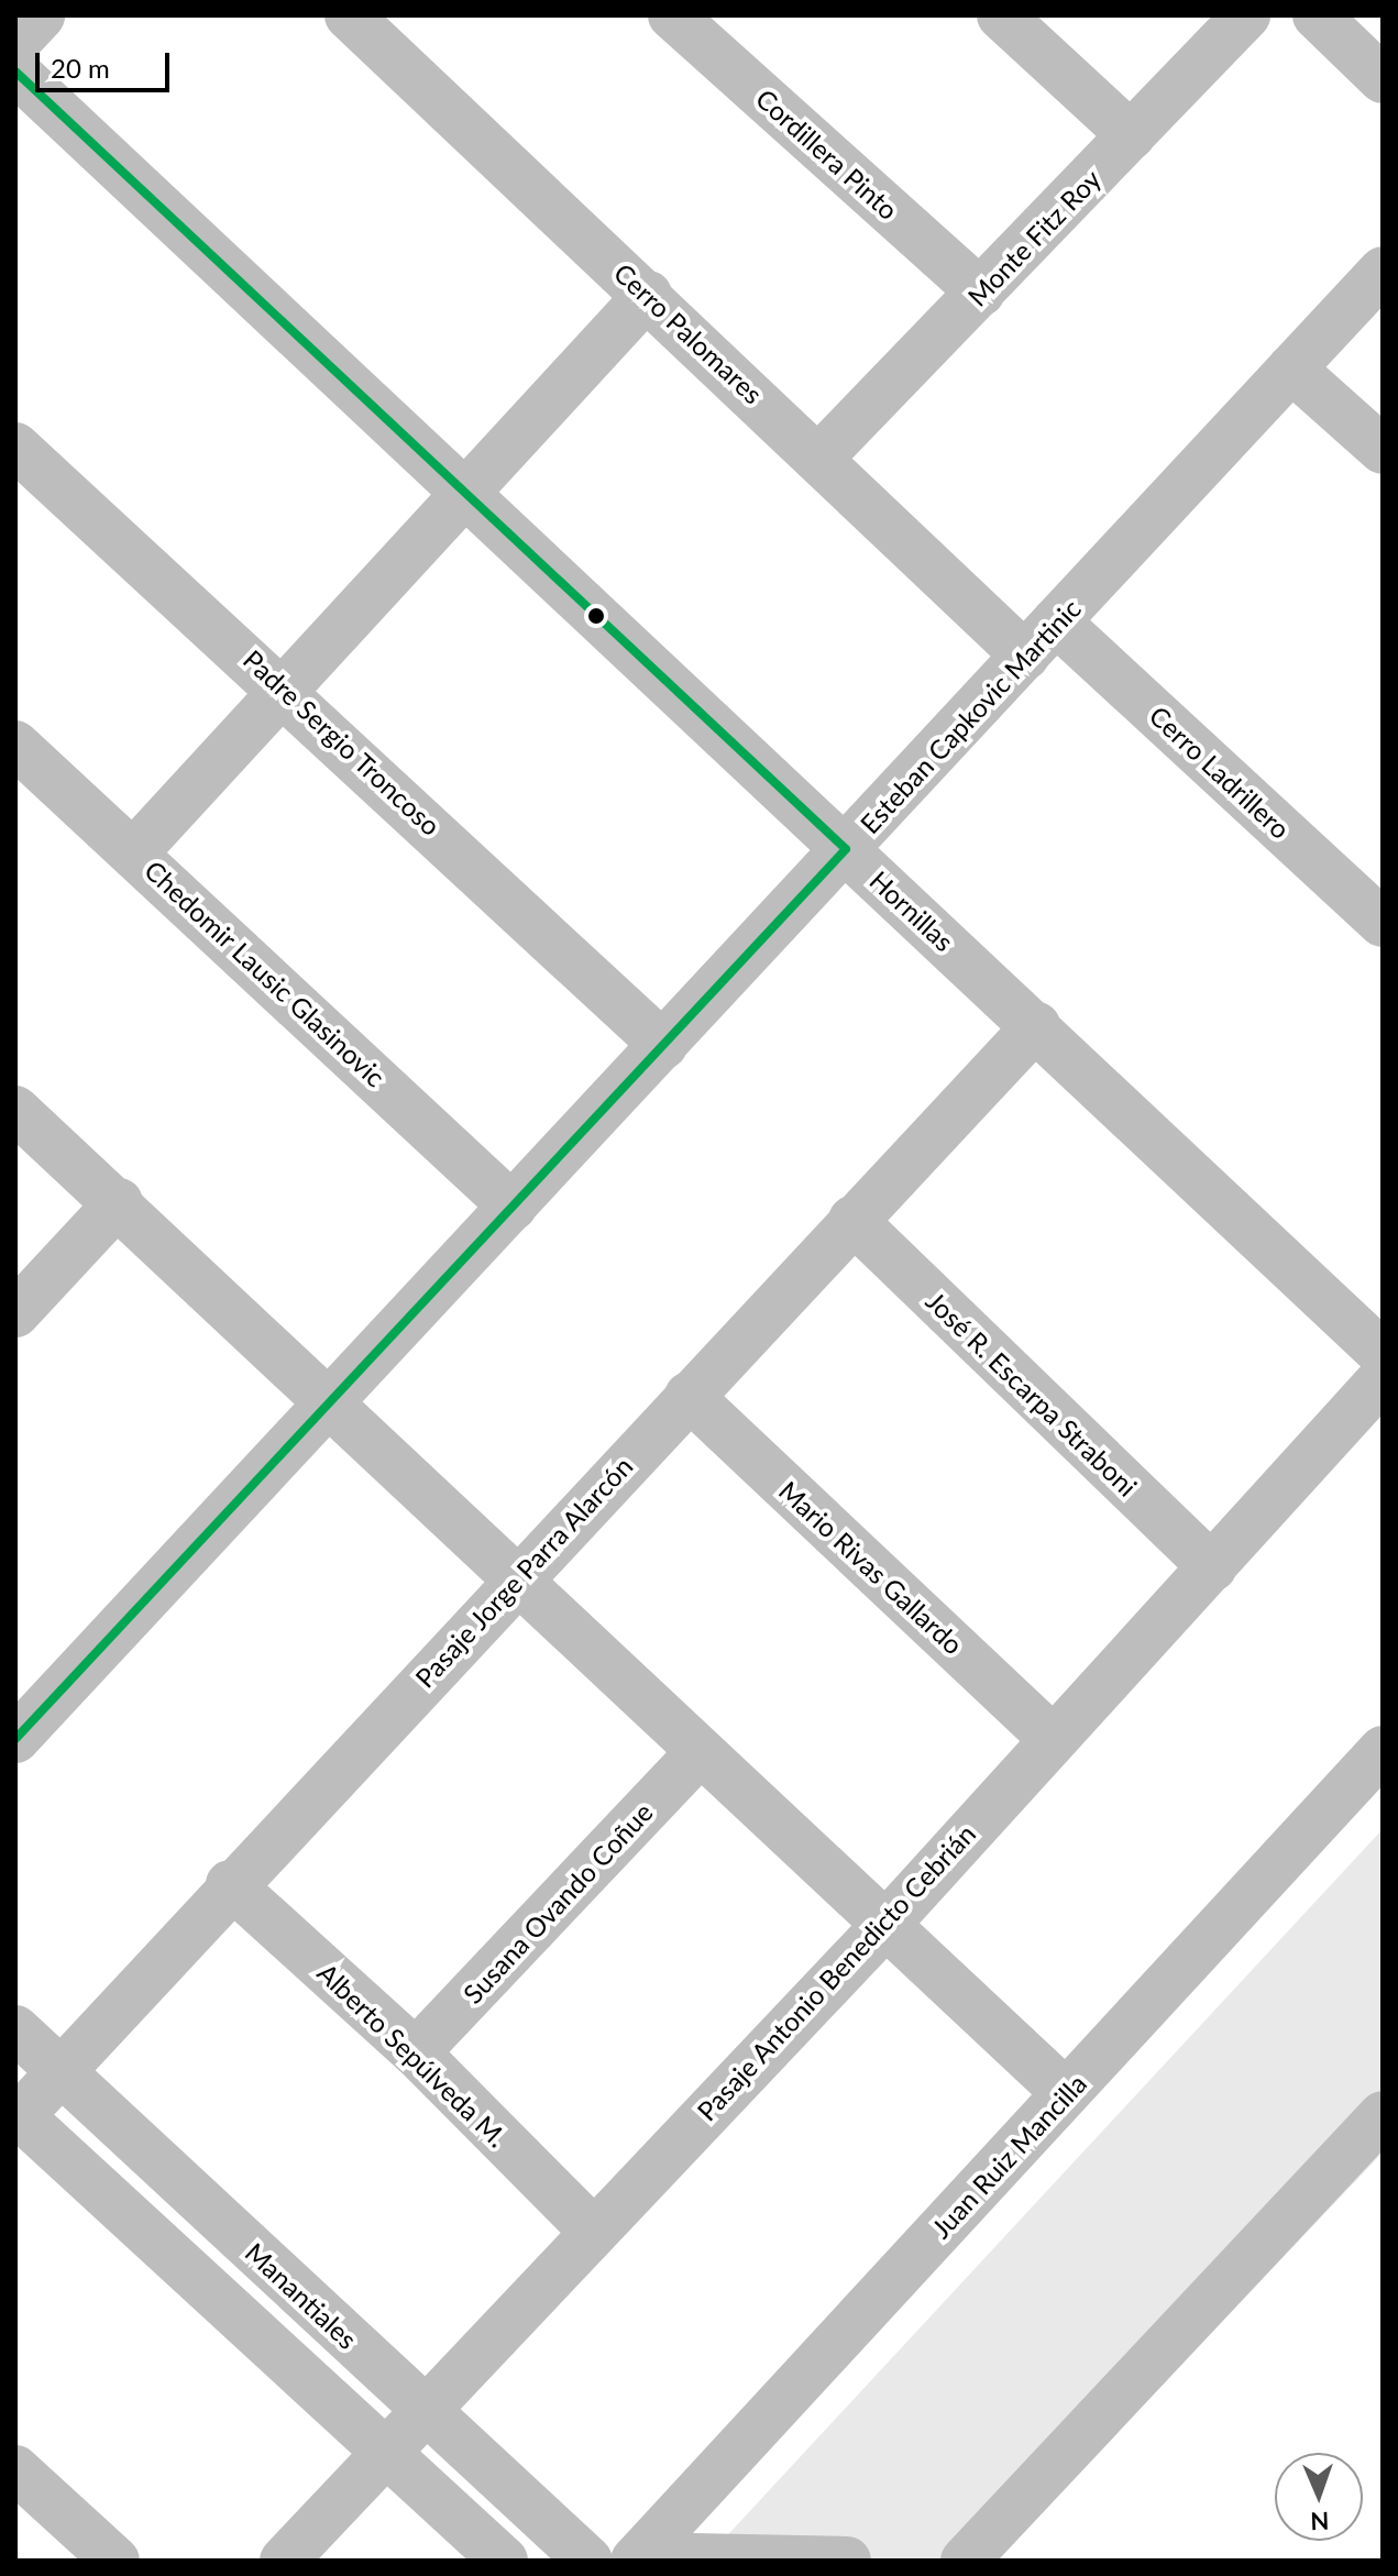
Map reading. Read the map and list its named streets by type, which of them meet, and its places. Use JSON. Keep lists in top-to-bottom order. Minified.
{"streets":{"street":["Cordillera Pinto","Monte Fitz Roy","Cerro Palomares","Esteban Capkovic Martinic","Padre Sergio Troncoso","Cerro Ladrillero","Hornillas","Chedomir Lausic Glasinovic","José R. Escarpa Straboni","Mario Rivas Gallardo","Pasaje Jorge Parra Alarcón","Susana Ovando Coñue","Pasaje Antonio Benedicto Cebrián","Alberto Sepúlveda M.","Juan Ruiz Mancilla","Manantiales"]},"crossings":[["Cordillera Pinto","Monte Fitz Roy"],["Monte Fitz Roy","Cerro Palomares"],["Cerro Palomares","Esteban Capkovic Martinic"],["Cerro Palomares","Cerro Ladrillero"],["Esteban Capkovic Martinic","Padre Sergio Troncoso"],["Esteban Capkovic Martinic","Cerro Ladrillero"],["Esteban Capkovic Martinic","Hornillas"],["Esteban Capkovic Martinic","Chedomir Lausic Glasinovic"],["Hornillas","Pasaje Jorge Parra Alarcón"],["José R. Escarpa Straboni","Pasaje Jorge Parra Alarcón"],["José R. Escarpa Straboni","Pasaje Antonio Benedicto Cebrián"],["Mario Rivas Gallardo","Pasaje Jorge Parra Alarcón"],["Mario Rivas Gallardo","Pasaje Antonio Benedicto Cebrián"],["Pasaje Jorge Parra Alarcón","Alberto Sepúlveda M."],["Pasaje Jorge Parra Alarcón","Manantiales"],["Susana Ovando Coñue","Alberto Sepúlveda M."],["Pasaje Antonio Benedicto Cebrián","Alberto Sepúlveda M."],["Pasaje Antonio Benedicto Cebrián","Manantiales"]],"scale_bar":"20 m","north":"bottom"}
